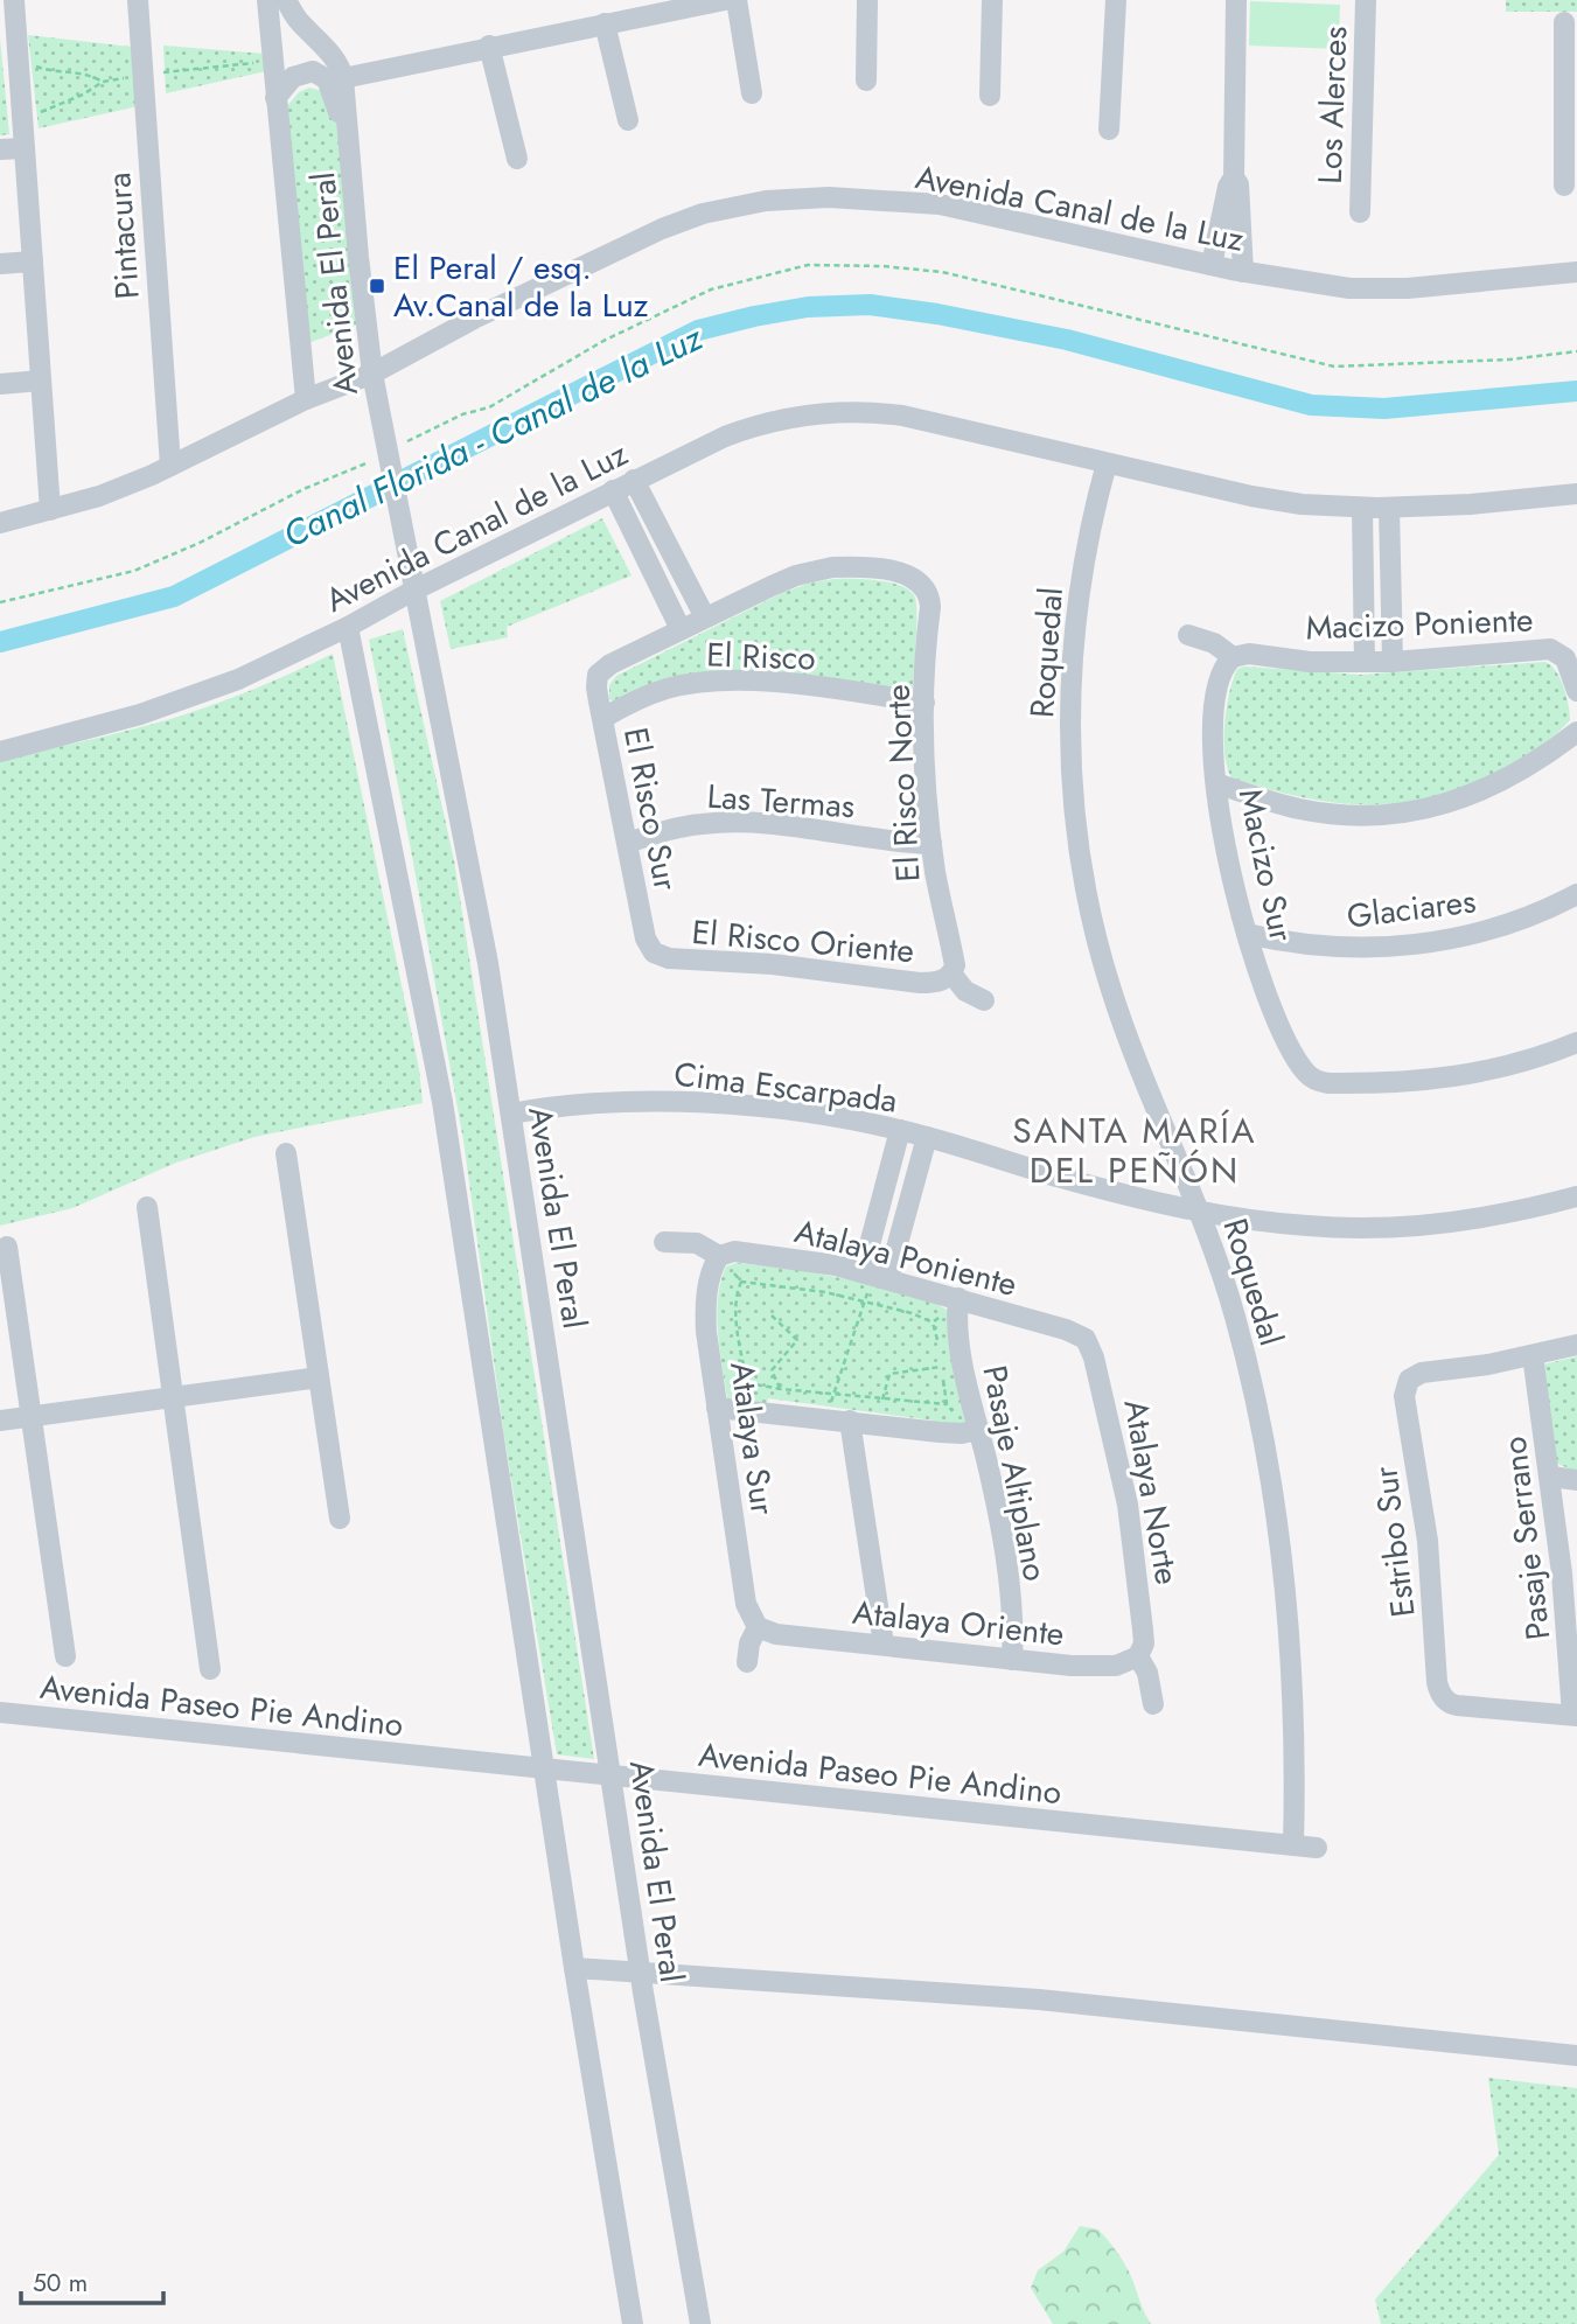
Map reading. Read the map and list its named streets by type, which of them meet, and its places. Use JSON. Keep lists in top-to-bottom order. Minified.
{"streets":{"street":["Los Alerces","Avenida Canal de la Luz","Pintacura","Avenida El Peral","Macizo Poniente","Roquedal","El Risco","El Risco Norte","Las Termas","El Risco Sur","Macizo Sur","Glaciares","El Risco Oriente","Cima Escarpada","Atalaya Poniente","Atalaya Sur","Pasaje Altiplano","Atalaya Norte","Pasaje Serrano","Estribo Sur","Atalaya Oriente","Avenida Paseo Pie Andino"]},"crossings":[["Avenida Canal de la Luz","Pintacura"],["Avenida Canal de la Luz","Avenida El Peral"],["Avenida Canal de la Luz","Roquedal"],["Avenida El Peral","Cima Escarpada"],["Avenida El Peral","Avenida Paseo Pie Andino"],["Macizo Poniente","Macizo Sur"],["Roquedal","Cima Escarpada"],["Roquedal","Avenida Paseo Pie Andino"],["El Risco","El Risco Norte"],["El Risco","El Risco Sur"],["El Risco Norte","Las Termas"],["El Risco Norte","El Risco Oriente"],["Las Termas","El Risco Sur"],["El Risco Sur","El Risco Oriente"],["Macizo Sur","Glaciares"],["Atalaya Poniente","Atalaya Sur"],["Atalaya Poniente","Pasaje Altiplano"],["Atalaya Poniente","Atalaya Norte"],["Atalaya Sur","Atalaya Oriente"],["Pasaje Altiplano","Atalaya Oriente"],["Atalaya Norte","Atalaya Oriente"],["Pasaje Serrano","Estribo Sur"]],"districts":["SANTA MARÍA DEL PEÑÓN"],"water":["Canal Florida - Canal de la Luz"],"places":{"transit":["El Peral / esq. Av.Canal de la Luz"]},"scale_bar":"50 m"}
